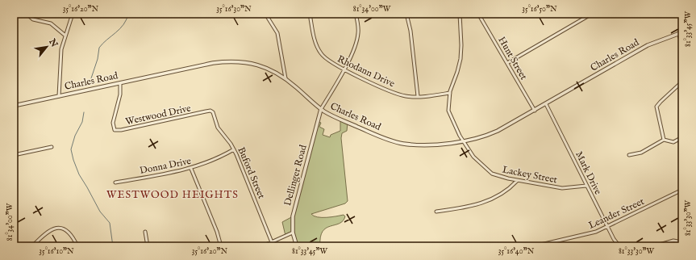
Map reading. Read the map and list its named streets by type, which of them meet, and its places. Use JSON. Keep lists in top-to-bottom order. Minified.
{"streets":{"street":["Charles Road","Hunt Street","Rhodann Drive","Westwood Drive","Donna Drive","Buford Street","Mark Drive","Lackey Street","Dellinger Road","Leander Street"]},"crossings":[["Charles Road","Hunt Street"],["Charles Road","Westwood Drive"],["Charles Road","Mark Drive"],["Charles Road","Lackey Street"],["Charles Road","Dellinger Road"],["Rhodann Drive","Lackey Street"],["Westwood Drive","Buford Street"],["Donna Drive","Buford Street"],["Mark Drive","Lackey Street"],["Mark Drive","Leander Street"]],"districts":["WESTWOOD HEIGHTS"],"north":"top right","coordinates":["35°16'20\"N","35°16'30\"N","81°34'00\"W","35°16'50\"N","81°33'45\"W","81°33'30\"W","35°16'10\"N","35°16'40\"N"]}
